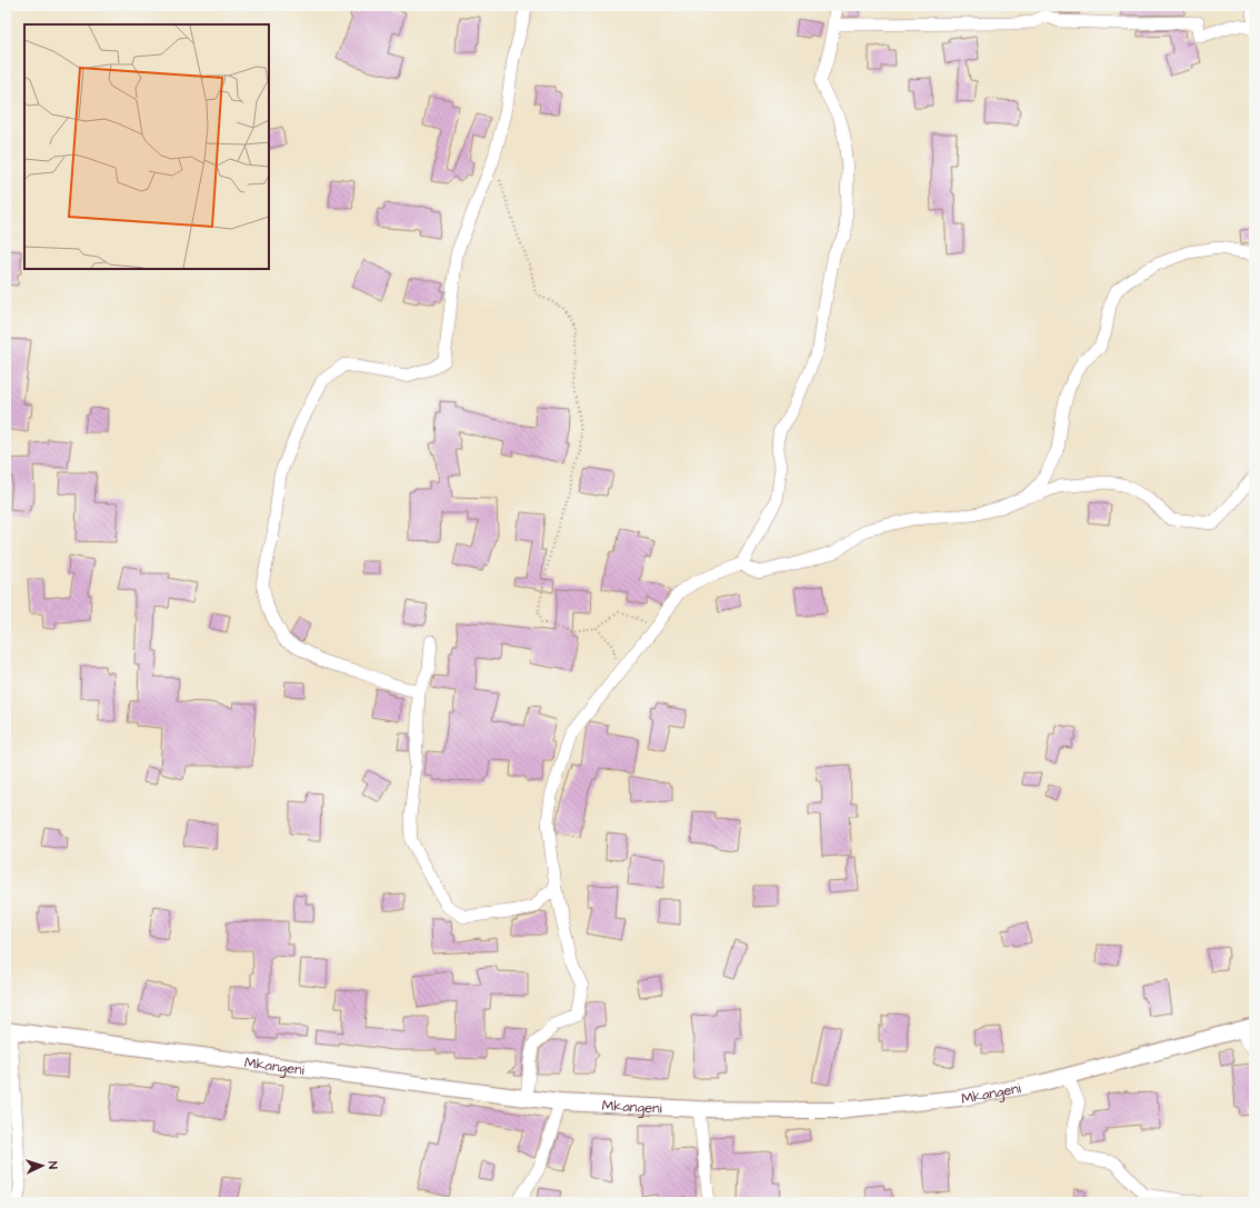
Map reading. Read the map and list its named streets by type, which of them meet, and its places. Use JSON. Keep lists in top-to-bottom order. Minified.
{"streets":{"street":["Mkangeni"]},"north":"right"}
